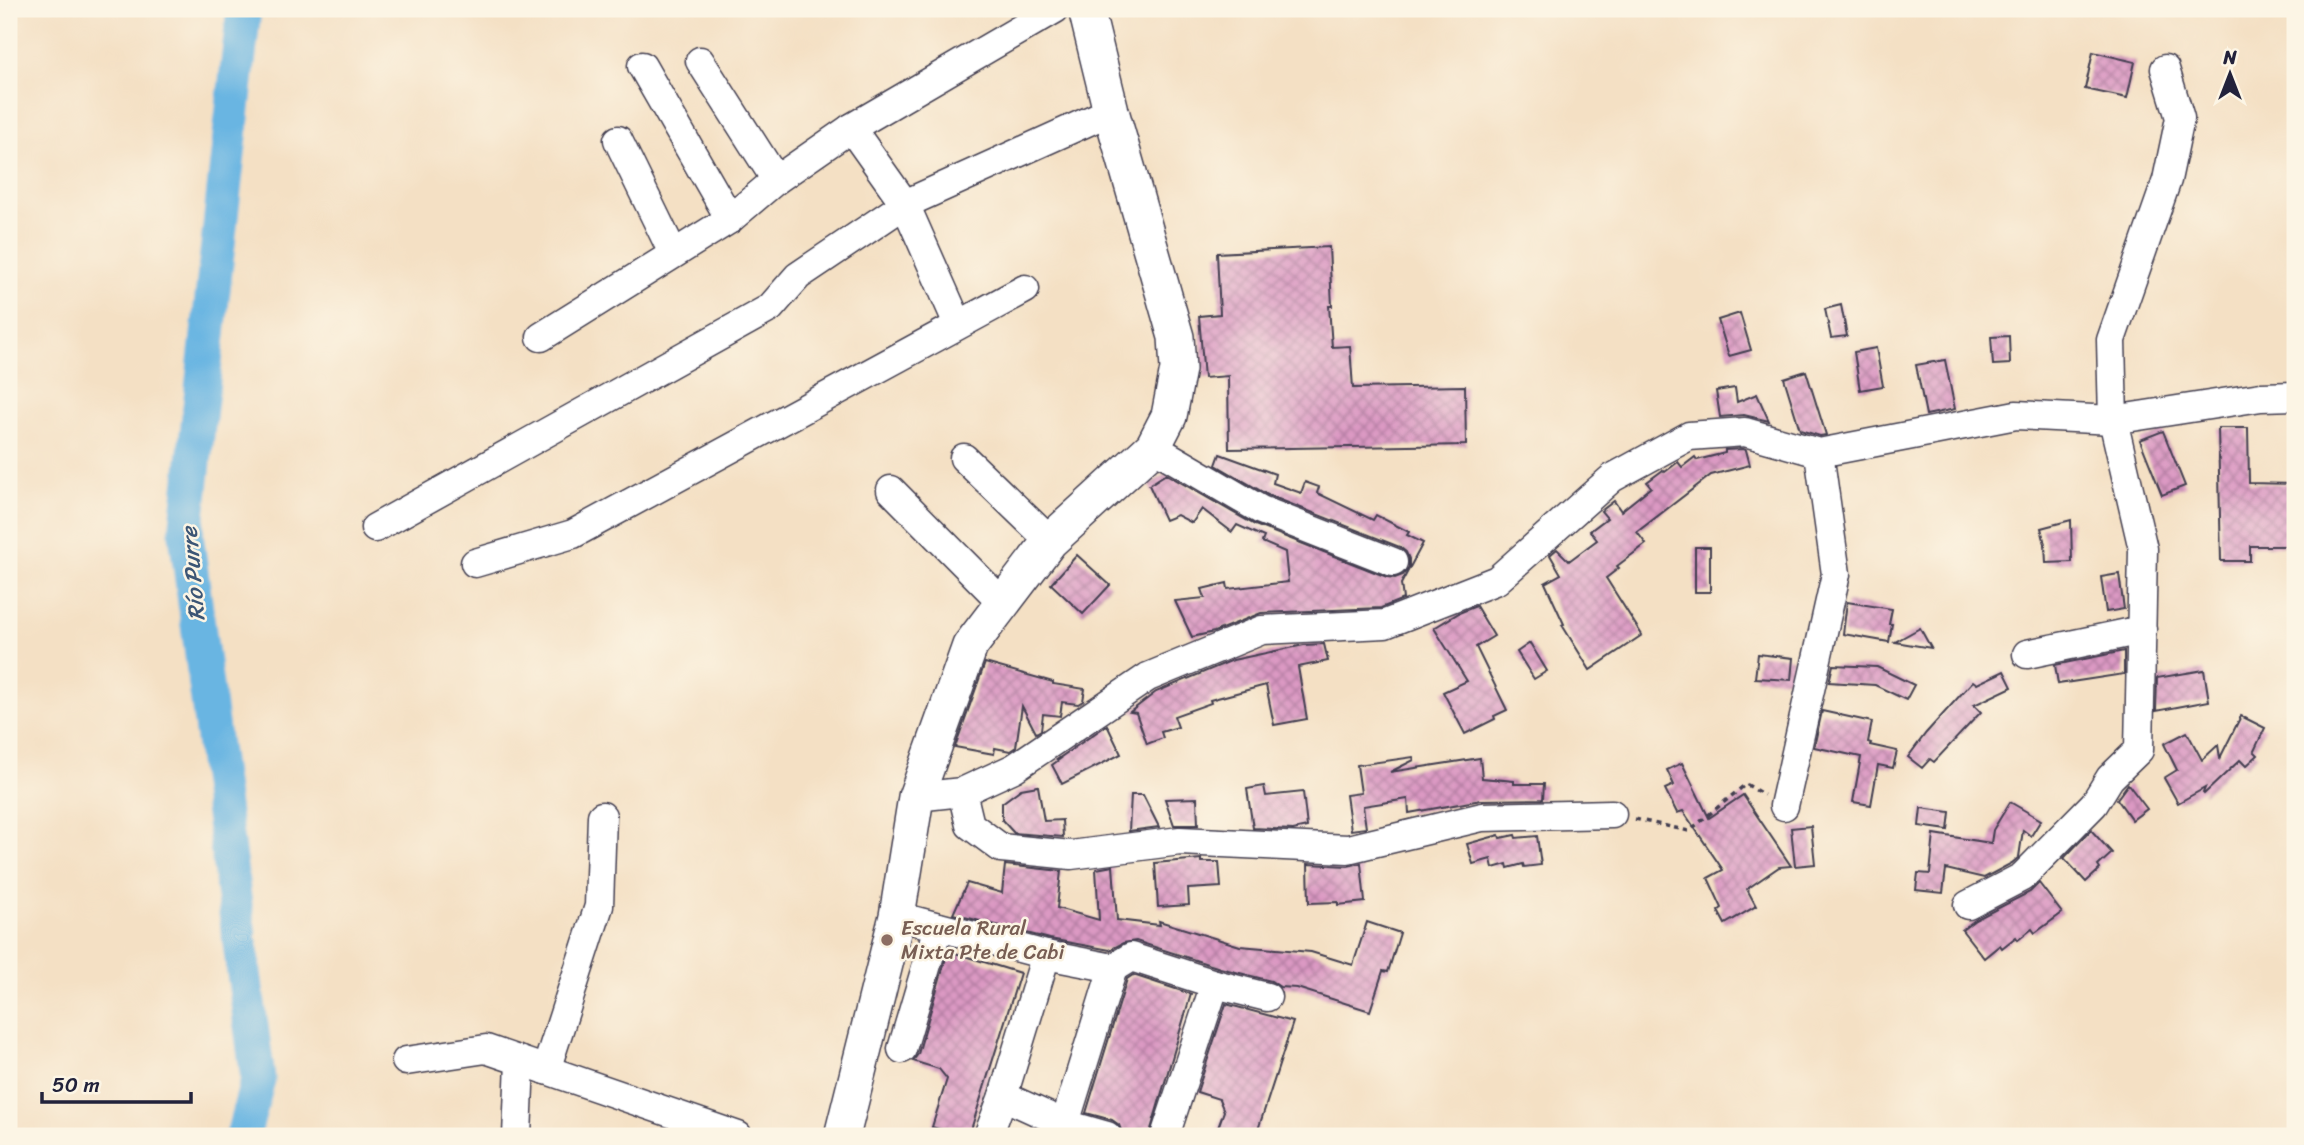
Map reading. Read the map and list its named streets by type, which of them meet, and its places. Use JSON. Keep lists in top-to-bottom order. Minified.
{"water":["Río Purre"],"places":["Escuela Rural Mixta Pte de Cabi"],"scale_bar":"50 m","north":"top"}
